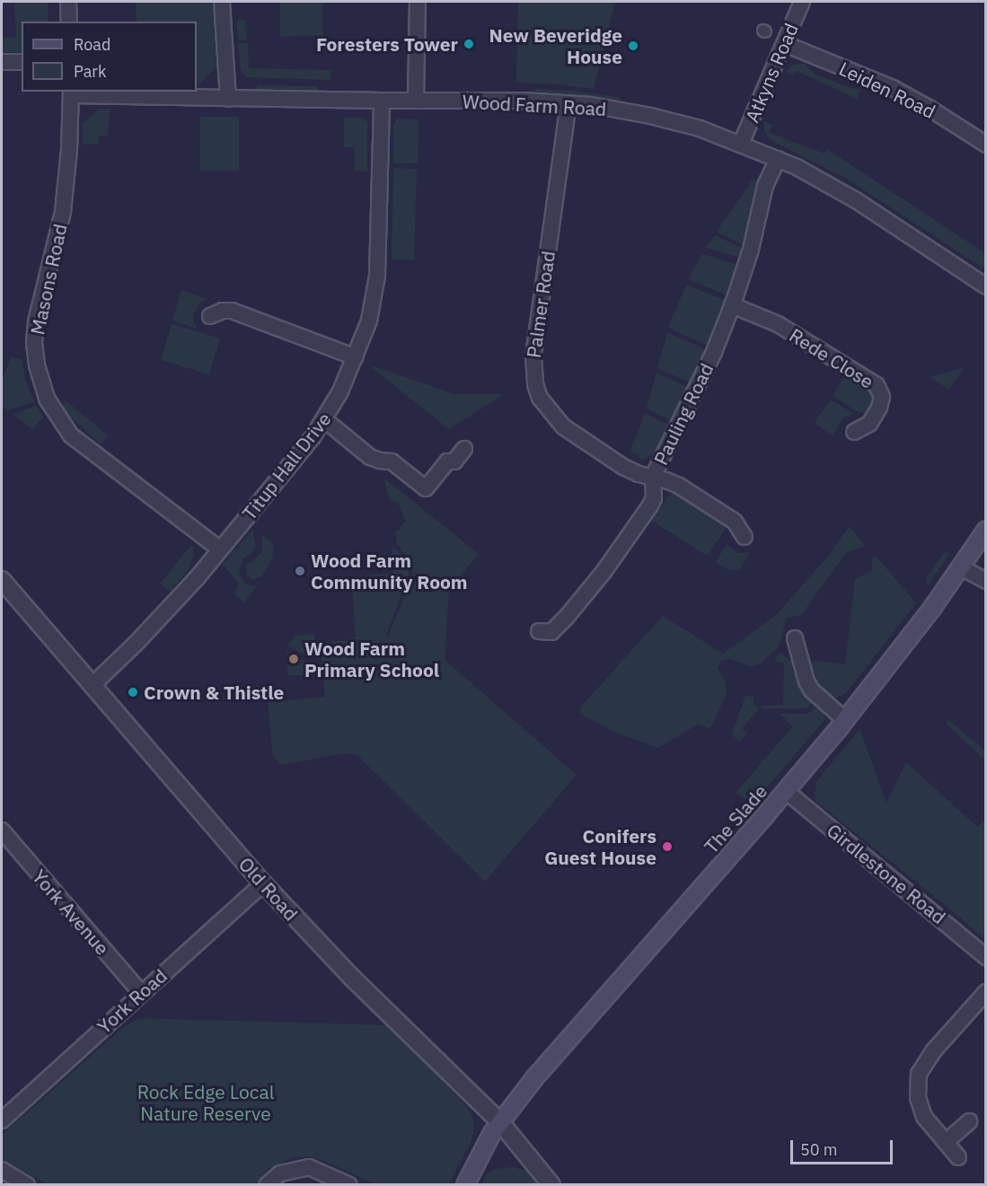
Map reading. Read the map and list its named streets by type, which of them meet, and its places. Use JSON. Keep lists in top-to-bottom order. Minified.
{"streets":{"main road":["The Slade"],"street":["Atkyns Road","Leiden Road","Wood Farm Road","Masons Road","Palmer Road","Rede Close","Pauling Road","Titup Hall Drive","Girdlestone Road","Old Road","York Avenue","York Road"]},"crossings":[["Atkyns Road","Leiden Road"],["Atkyns Road","Wood Farm Road"],["Wood Farm Road","Masons Road"],["Wood Farm Road","Palmer Road"],["Wood Farm Road","Pauling Road"],["Wood Farm Road","Titup Hall Drive"],["Masons Road","Titup Hall Drive"],["Palmer Road","Pauling Road"],["Rede Close","Pauling Road"],["Titup Hall Drive","Old Road"],["The Slade","Girdlestone Road"],["The Slade","Old Road"],["Old Road","York Road"],["York Avenue","York Road"]],"parks":["Rock Edge Local Nature Reserve"],"places":["Foresters Tower","New Beveridge House","Wood Farm Community Room","Wood Farm Primary School","Crown & Thistle","Conifers Guest House"],"legend":["Road","Park"],"scale_bar":"50 m"}
